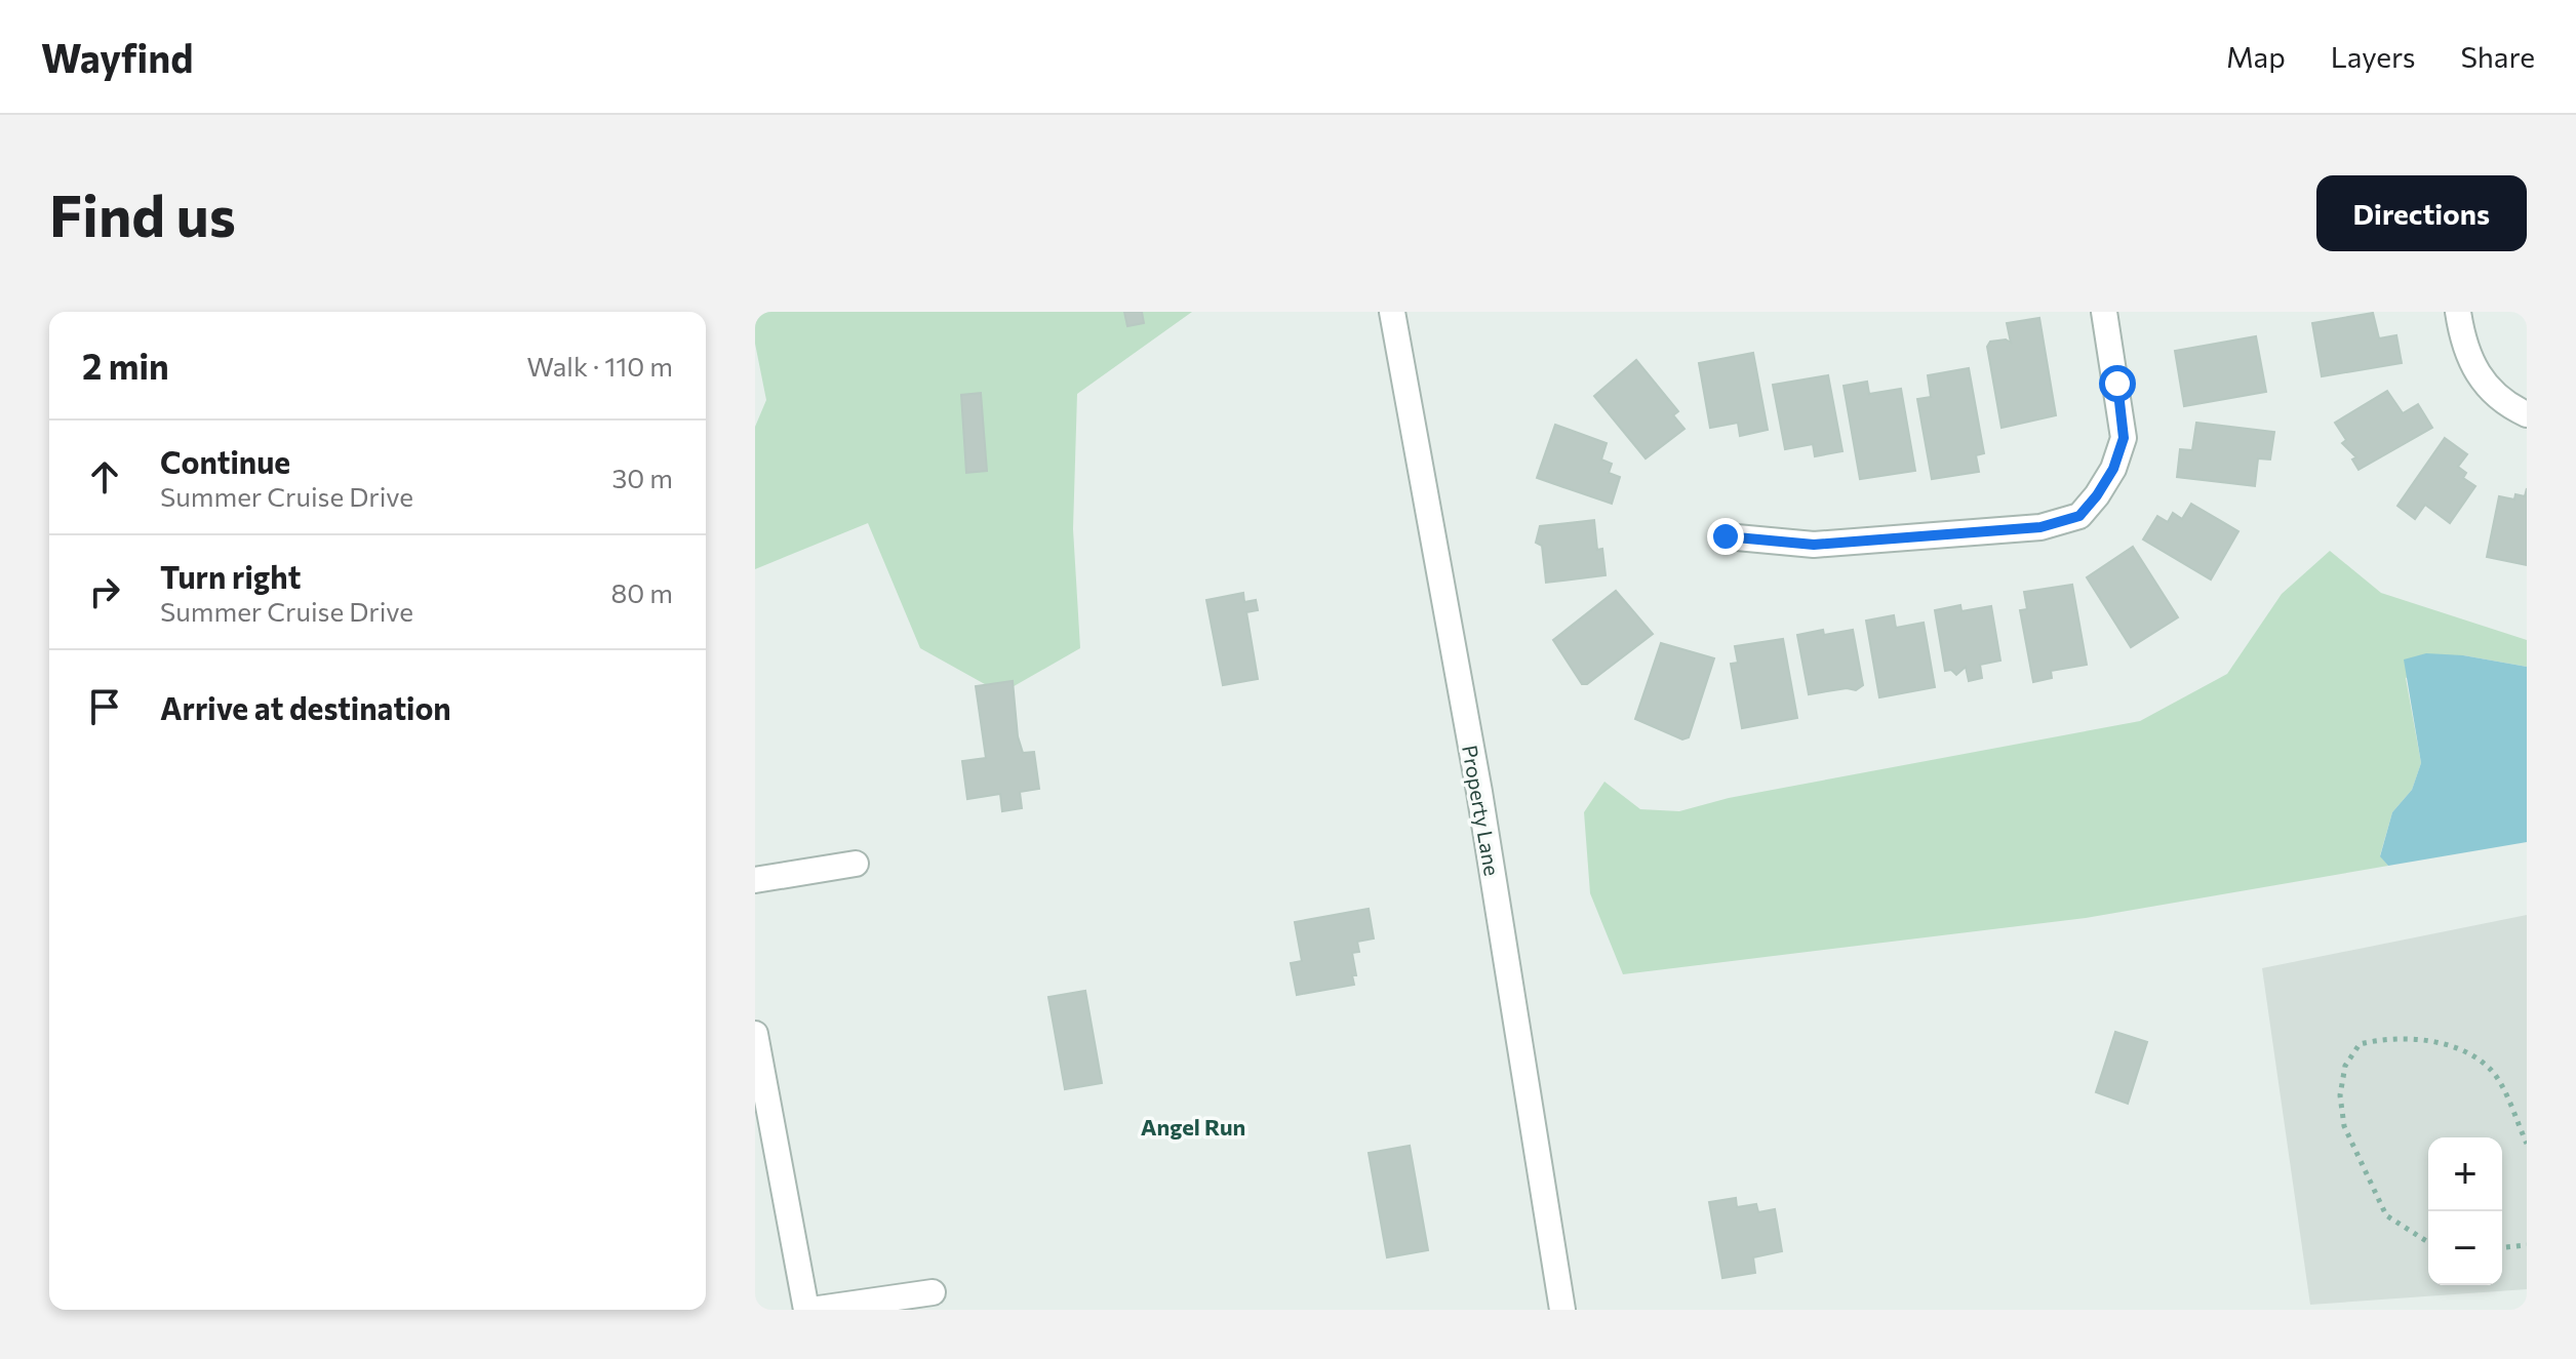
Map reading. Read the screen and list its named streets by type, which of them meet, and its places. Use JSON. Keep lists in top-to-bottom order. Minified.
{"streets":{"street":["Property Lane"]},"districts":["Angel Run"],"page":{"header":"Wayfind","nav":["Map","Layers","Share"],"buttons":"Directions","title":"Find us","heading":["2 min","Walk · 110 m"],"list":[["Continue","Summer Cruise Drive","30 m"],["Turn right","Summer Cruise Drive","80 m"],"Arrive at destination"],"map_buttons":["+","−"]}}
